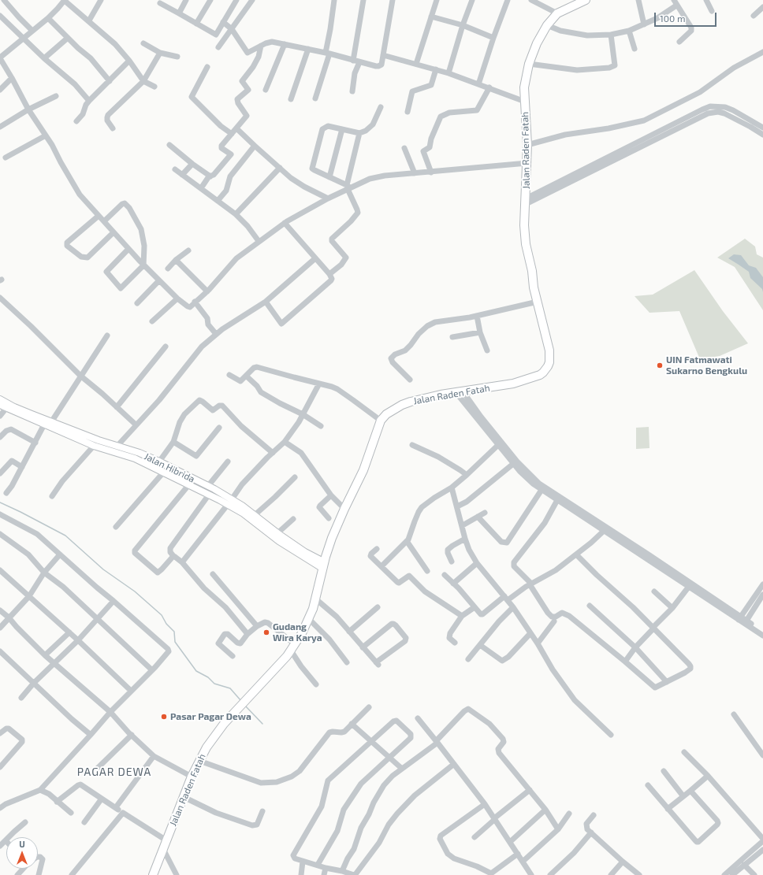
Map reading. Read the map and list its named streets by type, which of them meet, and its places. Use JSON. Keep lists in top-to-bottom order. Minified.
{"streets":{"highway":["Jalan Raden Fatah"],"main road":["Jalan Hibrida"]},"crossings":[["Jalan Raden Fatah","Jalan Hibrida"]],"districts":["PAGAR DEWA"],"places":["UIN Fatmawati Sukarno Bengkulu","Gudang Wira Karya","Pasar Pagar Dewa"],"scale_bar":"100 m","north":"top"}
